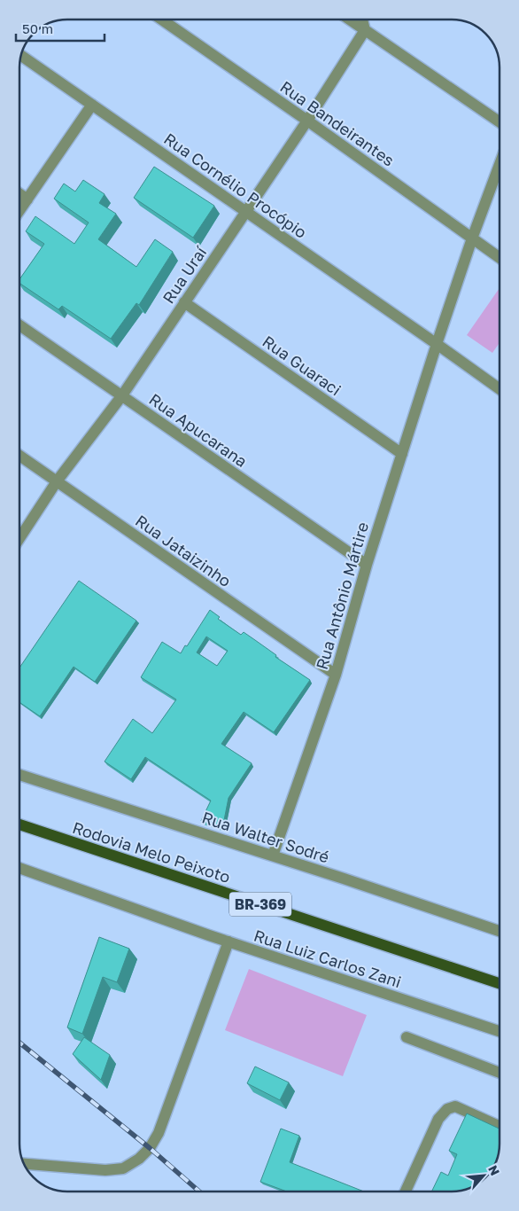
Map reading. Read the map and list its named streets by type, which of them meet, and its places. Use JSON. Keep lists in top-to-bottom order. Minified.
{"streets":{"main road":["Rodovia Melo Peixoto","BR-369"],"street":["Rua Bandeirantes","Rua Cornélio Procópio","Rua Uraí","Rua Guaraci","Rua Apucarana","Rua Jataizinho","Rua Antônio Mártire","Rua Walter Sodré","Rua Luiz Carlos Zani"]},"crossings":[["Rua Bandeirantes","Rua Uraí"],["Rua Bandeirantes","Rua Antônio Mártire"],["Rua Cornélio Procópio","Rua Uraí"],["Rua Cornélio Procópio","Rua Antônio Mártire"],["Rua Uraí","Rua Guaraci"],["Rua Uraí","Rua Apucarana"],["Rua Uraí","Rua Jataizinho"],["Rua Guaraci","Rua Antônio Mártire"],["Rua Apucarana","Rua Antônio Mártire"],["Rua Jataizinho","Rua Antônio Mártire"],["Rua Antônio Mártire","Rua Walter Sodré"]],"scale_bar":"50 m","north":"top right"}
